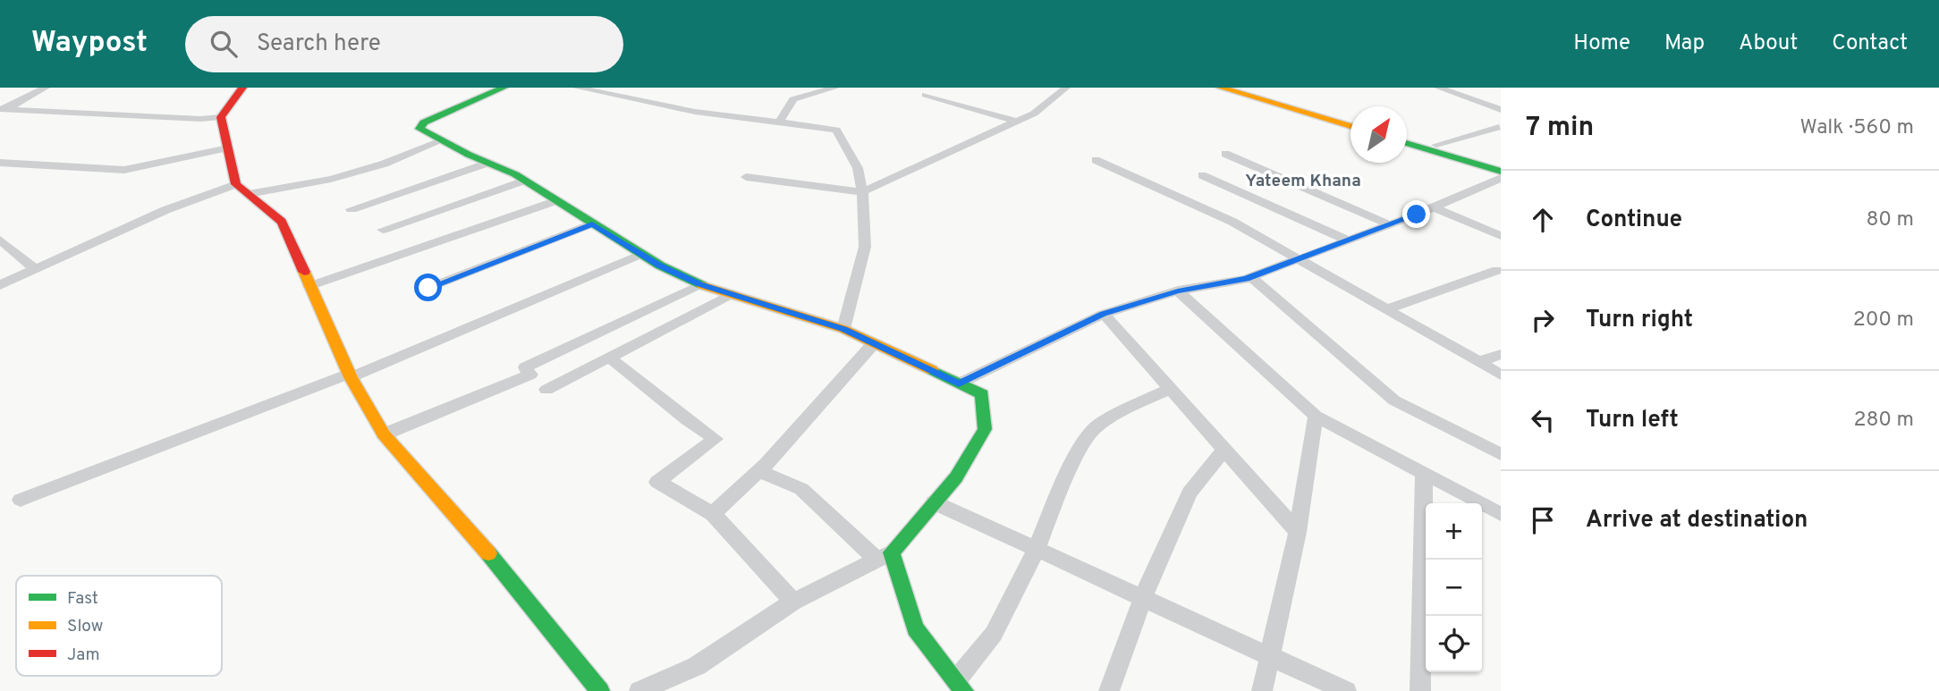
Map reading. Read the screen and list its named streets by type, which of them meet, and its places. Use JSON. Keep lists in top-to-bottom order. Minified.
{"districts":["Yateem Khana"],"legend":["Fast","Slow","Jam"],"north":"top right","page":{"header":"Waypost","search":"Search here","nav":["Home","Map","About","Contact"],"heading":["7 min","Walk · 560 m"],"list":[["Continue","80 m"],["Turn right","200 m"],["Turn left","280 m"],"Arrive at destination"],"map_buttons":["+","−"]}}
